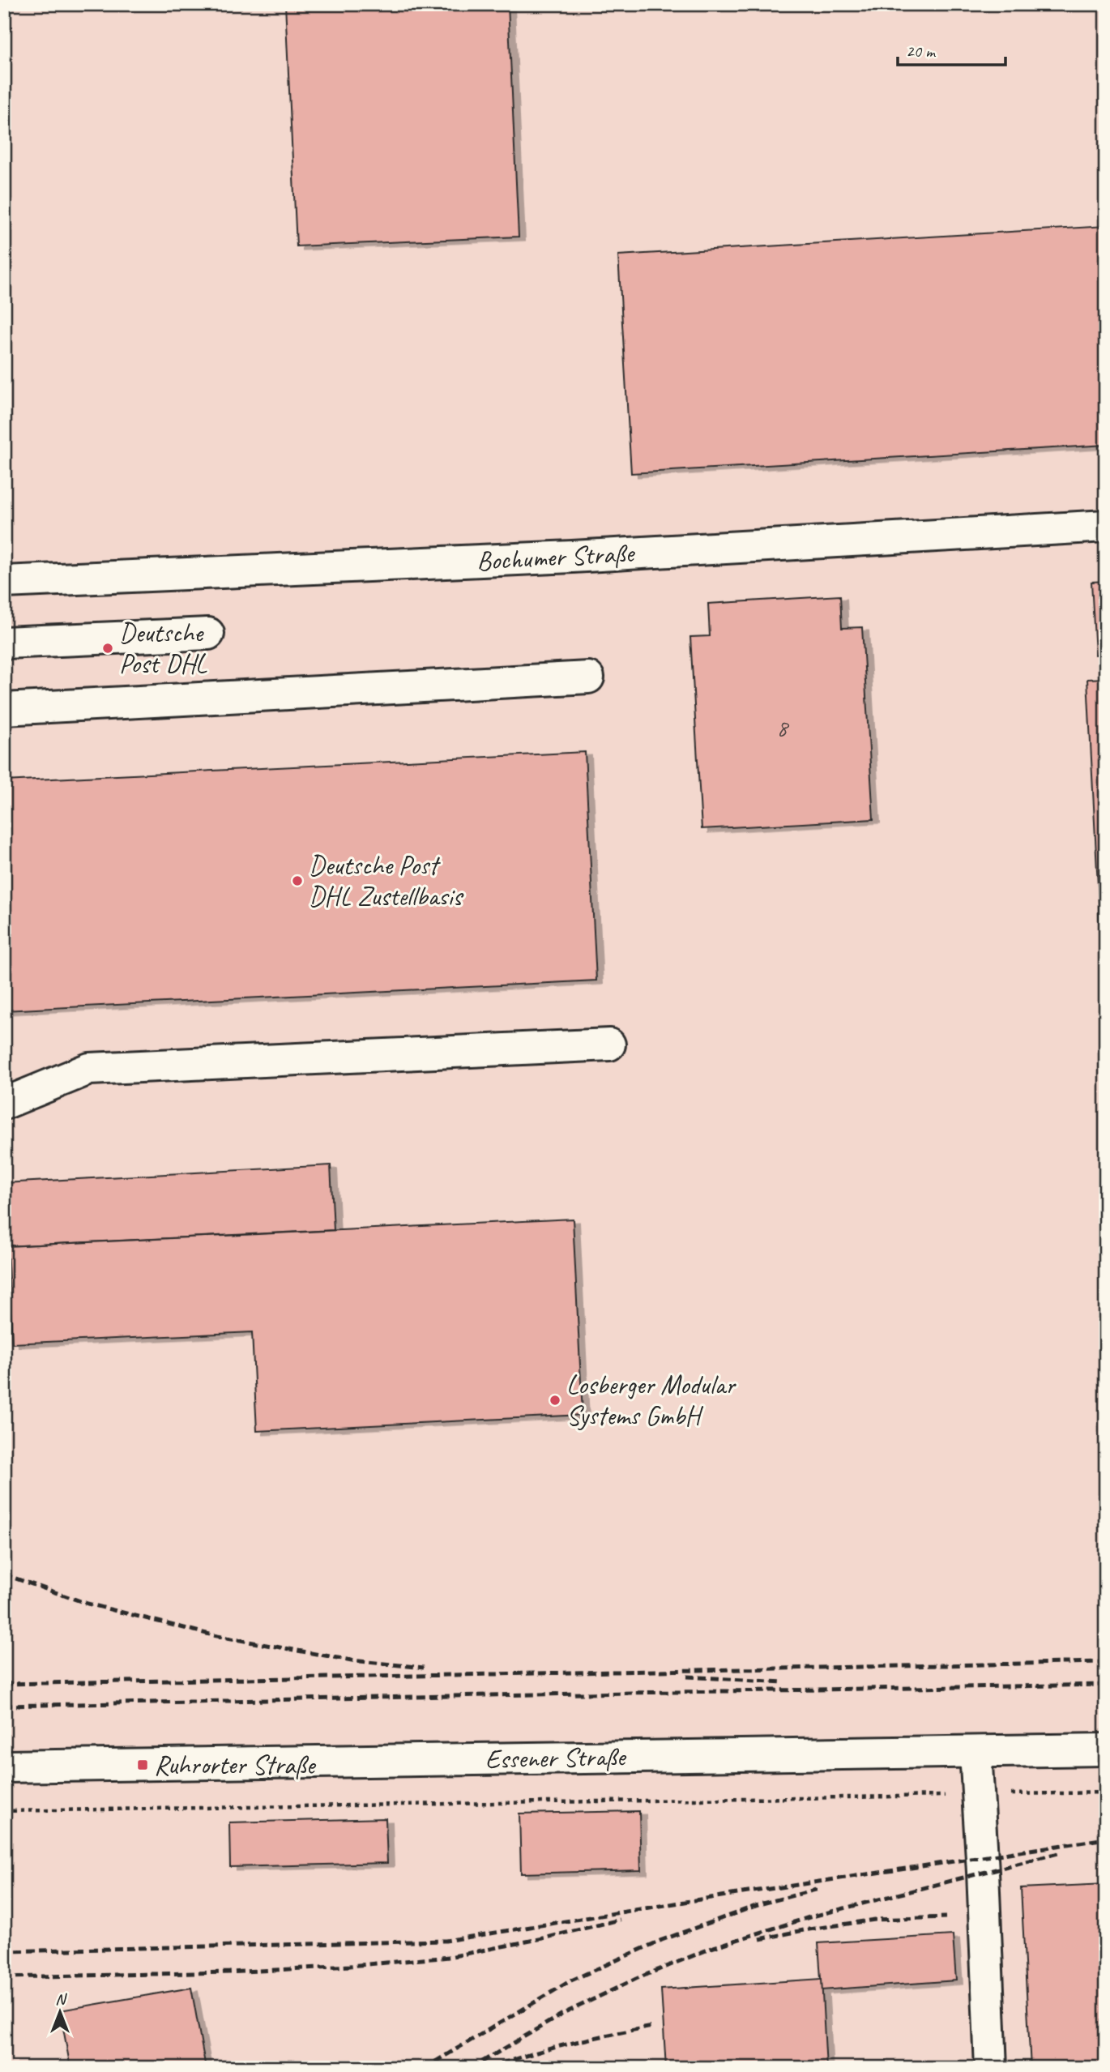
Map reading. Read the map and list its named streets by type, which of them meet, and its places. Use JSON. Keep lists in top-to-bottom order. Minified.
{"streets":{"street":["Bochumer Straße","Essener Straße"]},"places":{"other":["Deutsche Post DHL","Deutsche Post DHL Zustellbasis","Losberger Modular Systems GmbH"],"transit":["Ruhrorter Straße"]},"house_numbers":["8"],"scale_bar":"20 m","north":"top"}
